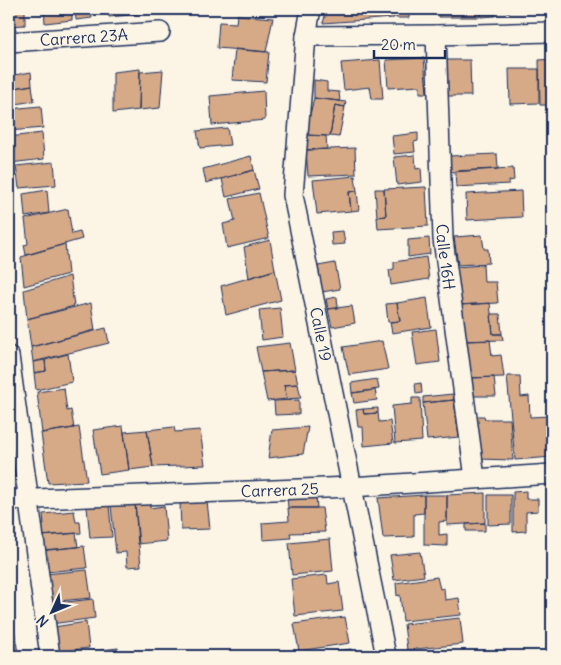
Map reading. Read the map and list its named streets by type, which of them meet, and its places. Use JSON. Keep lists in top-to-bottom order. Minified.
{"streets":{"street":["Carrera 23A","Calle 16H","Calle 19","Carrera 25"]},"crossings":[["Calle 16H","Carrera 25"],["Calle 19","Carrera 25"]],"scale_bar":"20 m","north":"bottom left"}
